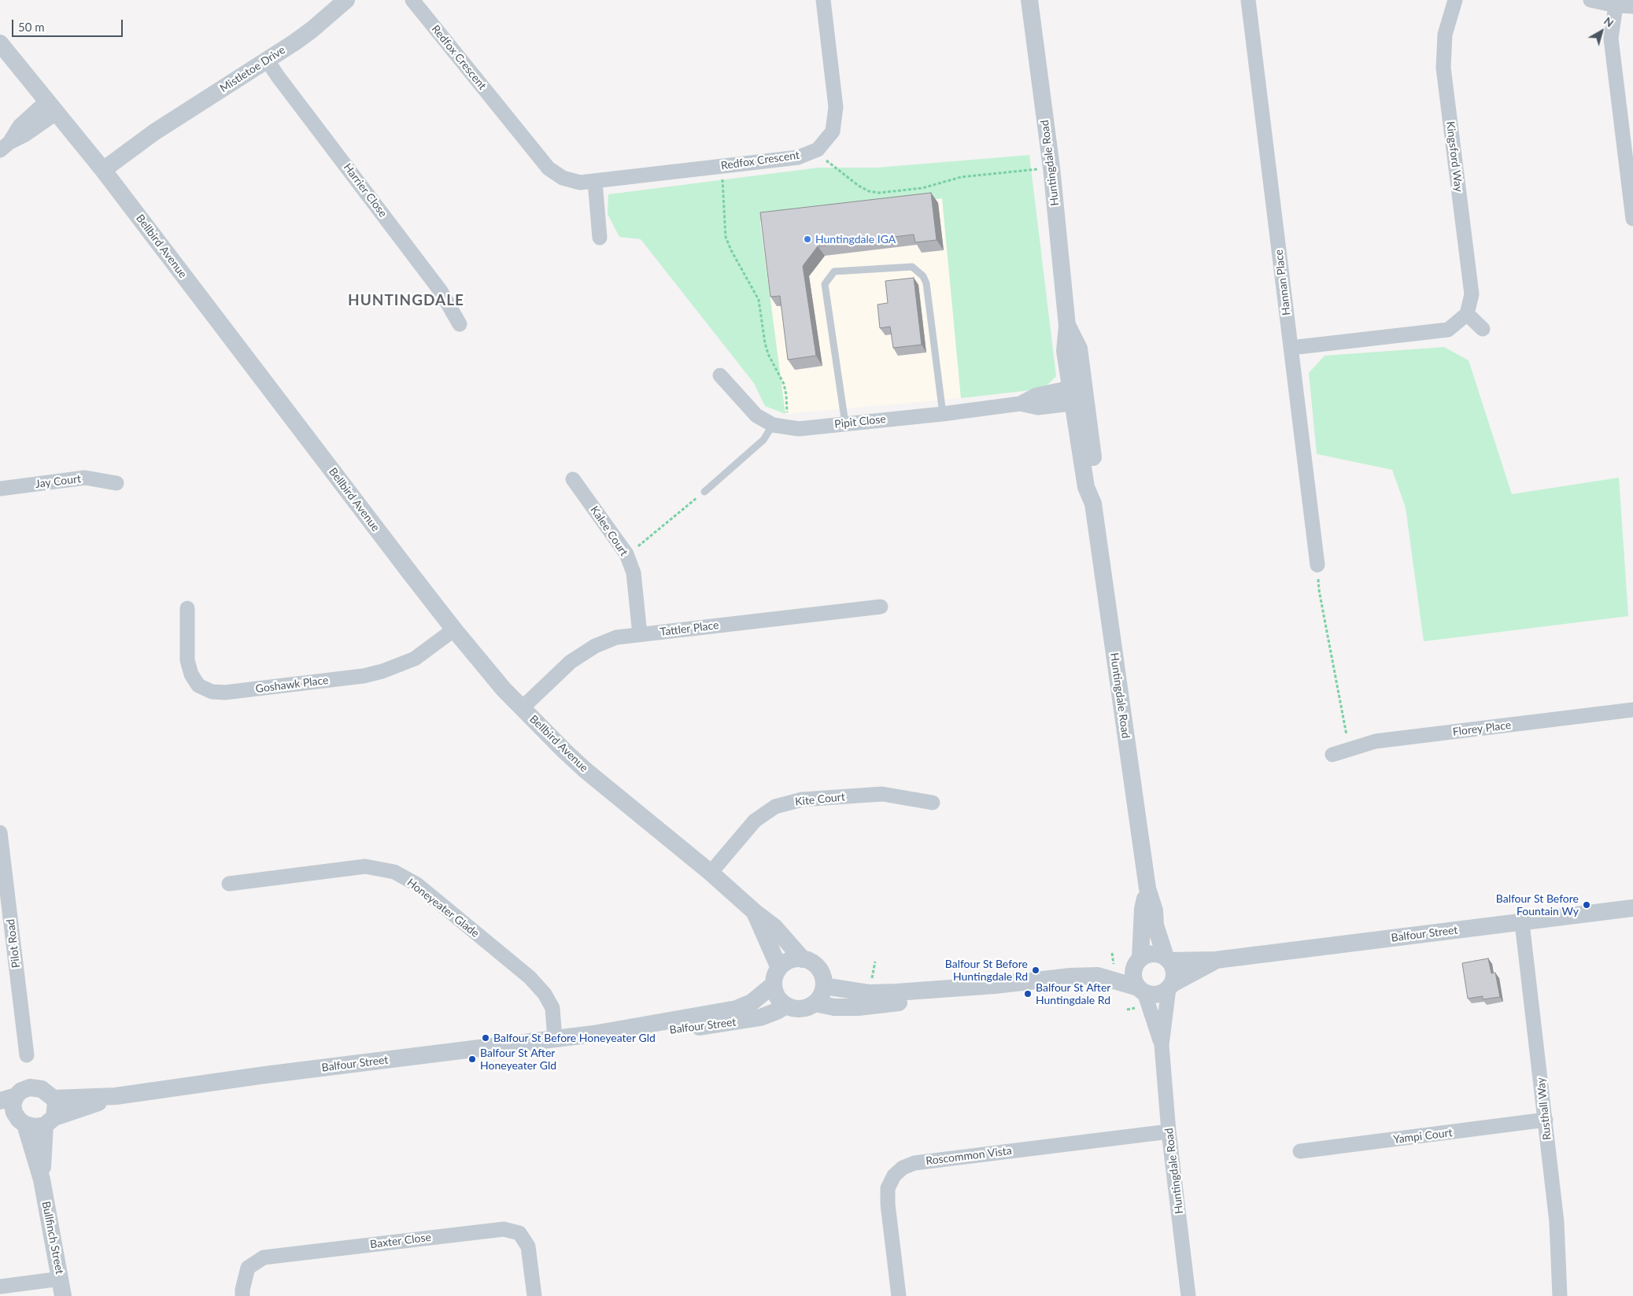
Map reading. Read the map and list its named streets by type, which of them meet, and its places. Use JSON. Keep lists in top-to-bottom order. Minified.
{"streets":{"street":["Redfox Crescent","Mistletoe Drive","Kingsford Way","Huntingdale Road","Harrier Close","Bellbird Avenue","Hannan Place","Pipit Close","Jay Court","Kalee Court","Tattler Place","Goshawk Place","Florey Place","Kite Court","Honeyeater Glade","Balfour Street","Pilot Road","Rusthall Way","Yampi Court","Roscommon Vista","Bullfinch Street","Baxter Close"]},"crossings":[["Mistletoe Drive","Harrier Close"],["Mistletoe Drive","Bellbird Avenue"],["Huntingdale Road","Pipit Close"],["Huntingdale Road","Balfour Street"],["Huntingdale Road","Roscommon Vista"],["Bellbird Avenue","Tattler Place"],["Bellbird Avenue","Goshawk Place"],["Bellbird Avenue","Kite Court"],["Bellbird Avenue","Balfour Street"],["Kalee Court","Tattler Place"],["Honeyeater Glade","Balfour Street"],["Balfour Street","Rusthall Way"],["Balfour Street","Bullfinch Street"],["Rusthall Way","Yampi Court"]],"districts":["HUNTINGDALE"],"places":["Huntingdale IGA","Balfour St Before Fountain Wy","Balfour St Before Huntingdale Rd","Balfour St After Huntingdale Rd","Balfour St Before Honeyeater Gld","Balfour St After Honeyeater Gld"],"scale_bar":"50 m","north":"top right"}
